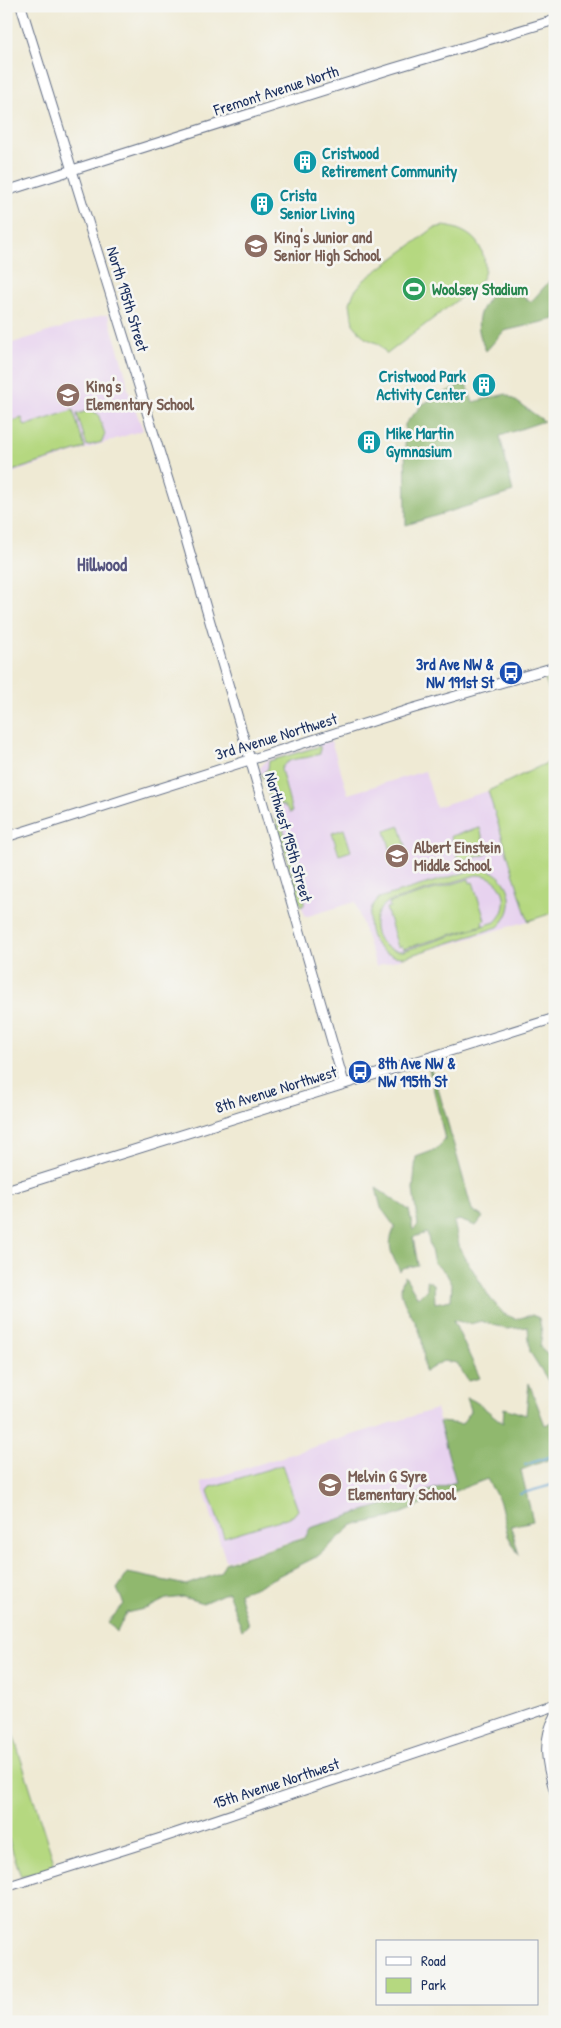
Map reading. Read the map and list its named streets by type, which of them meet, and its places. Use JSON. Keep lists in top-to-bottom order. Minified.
{"streets":{"street":["Fremont Avenue North","North 195th Street","3rd Avenue Northwest","Northwest 195th Street","8th Avenue Northwest","15th Avenue Northwest"]},"crossings":[["Fremont Avenue North","North 195th Street"],["North 195th Street","Northwest 195th Street"],["3rd Avenue Northwest","Northwest 195th Street"],["Northwest 195th Street","8th Avenue Northwest"]],"districts":["Hillwood"],"places":{"building":["Cristwood Retirement Community","Crista Senior Living","Cristwood Park Activity Center","Mike Martin Gymnasium"],"school or university":["King's Junior and Senior High School","King's Elementary School","Albert Einstein Middle School","Melvin G Syre Elementary School"],"sports":["Woolsey Stadium"],"bus stop":["3rd Ave NW & NW 191st St","8th Ave NW & NW 195th St"]},"legend":["Road","Park"]}
